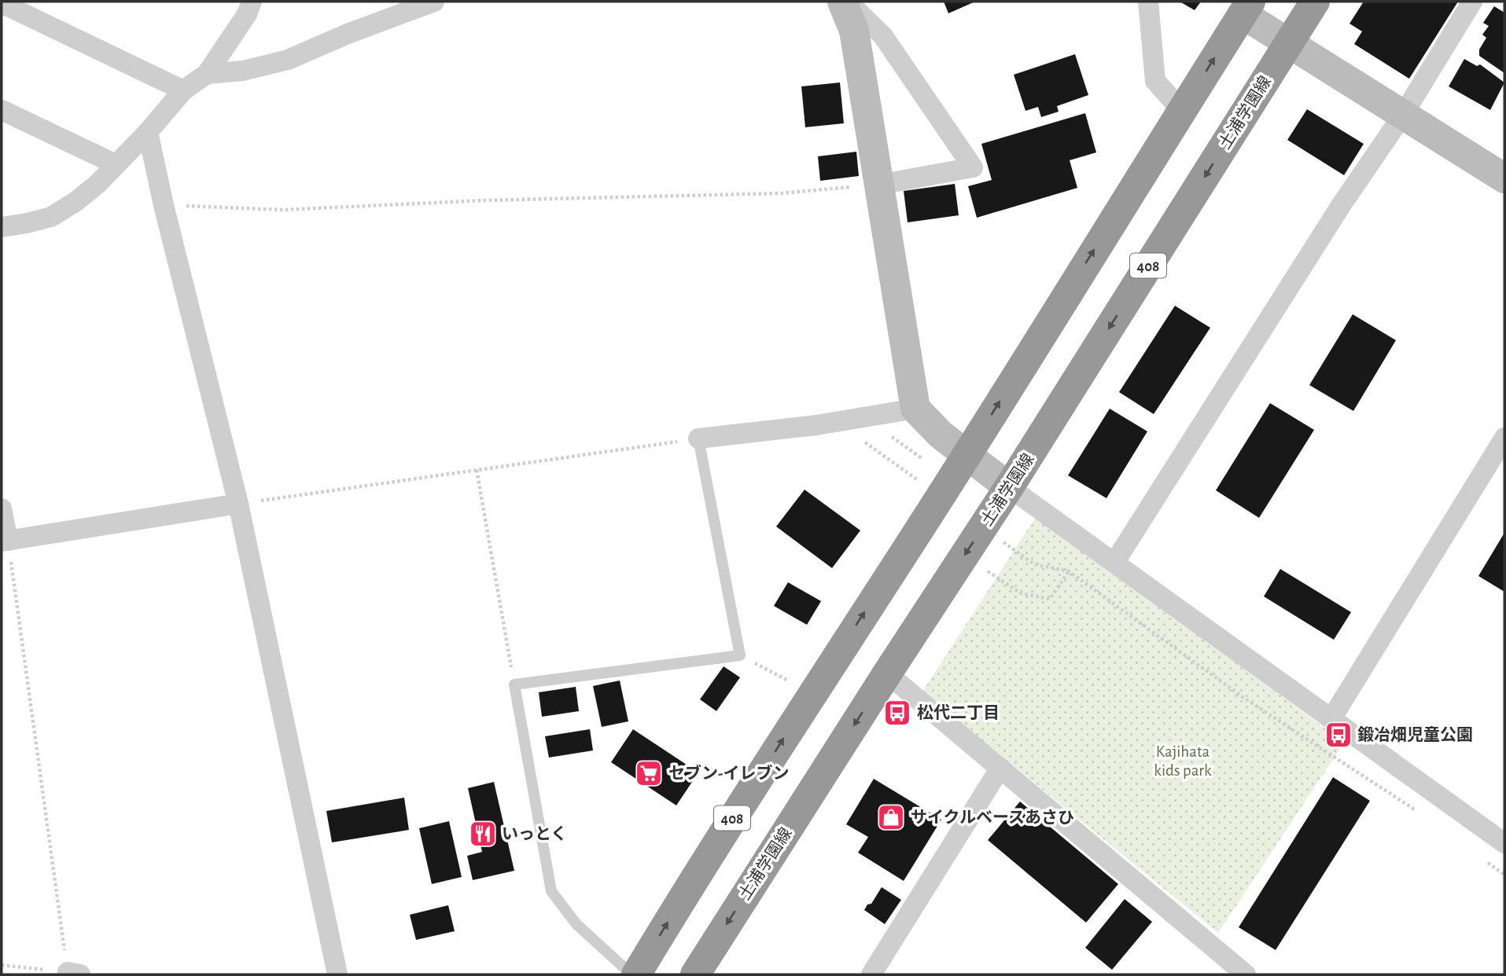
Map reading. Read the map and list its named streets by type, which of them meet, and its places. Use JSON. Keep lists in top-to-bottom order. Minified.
{"streets":{"highway":["土浦学園線","408"]},"parks":["Kajihata kids park"],"places":{"bus stop":["松代二丁目","鍛冶畑児童公園"],"supermarket":["セブン-イレブン"],"shop":["サイクルベースあさひ"],"restaurant":["いっとく"]}}
